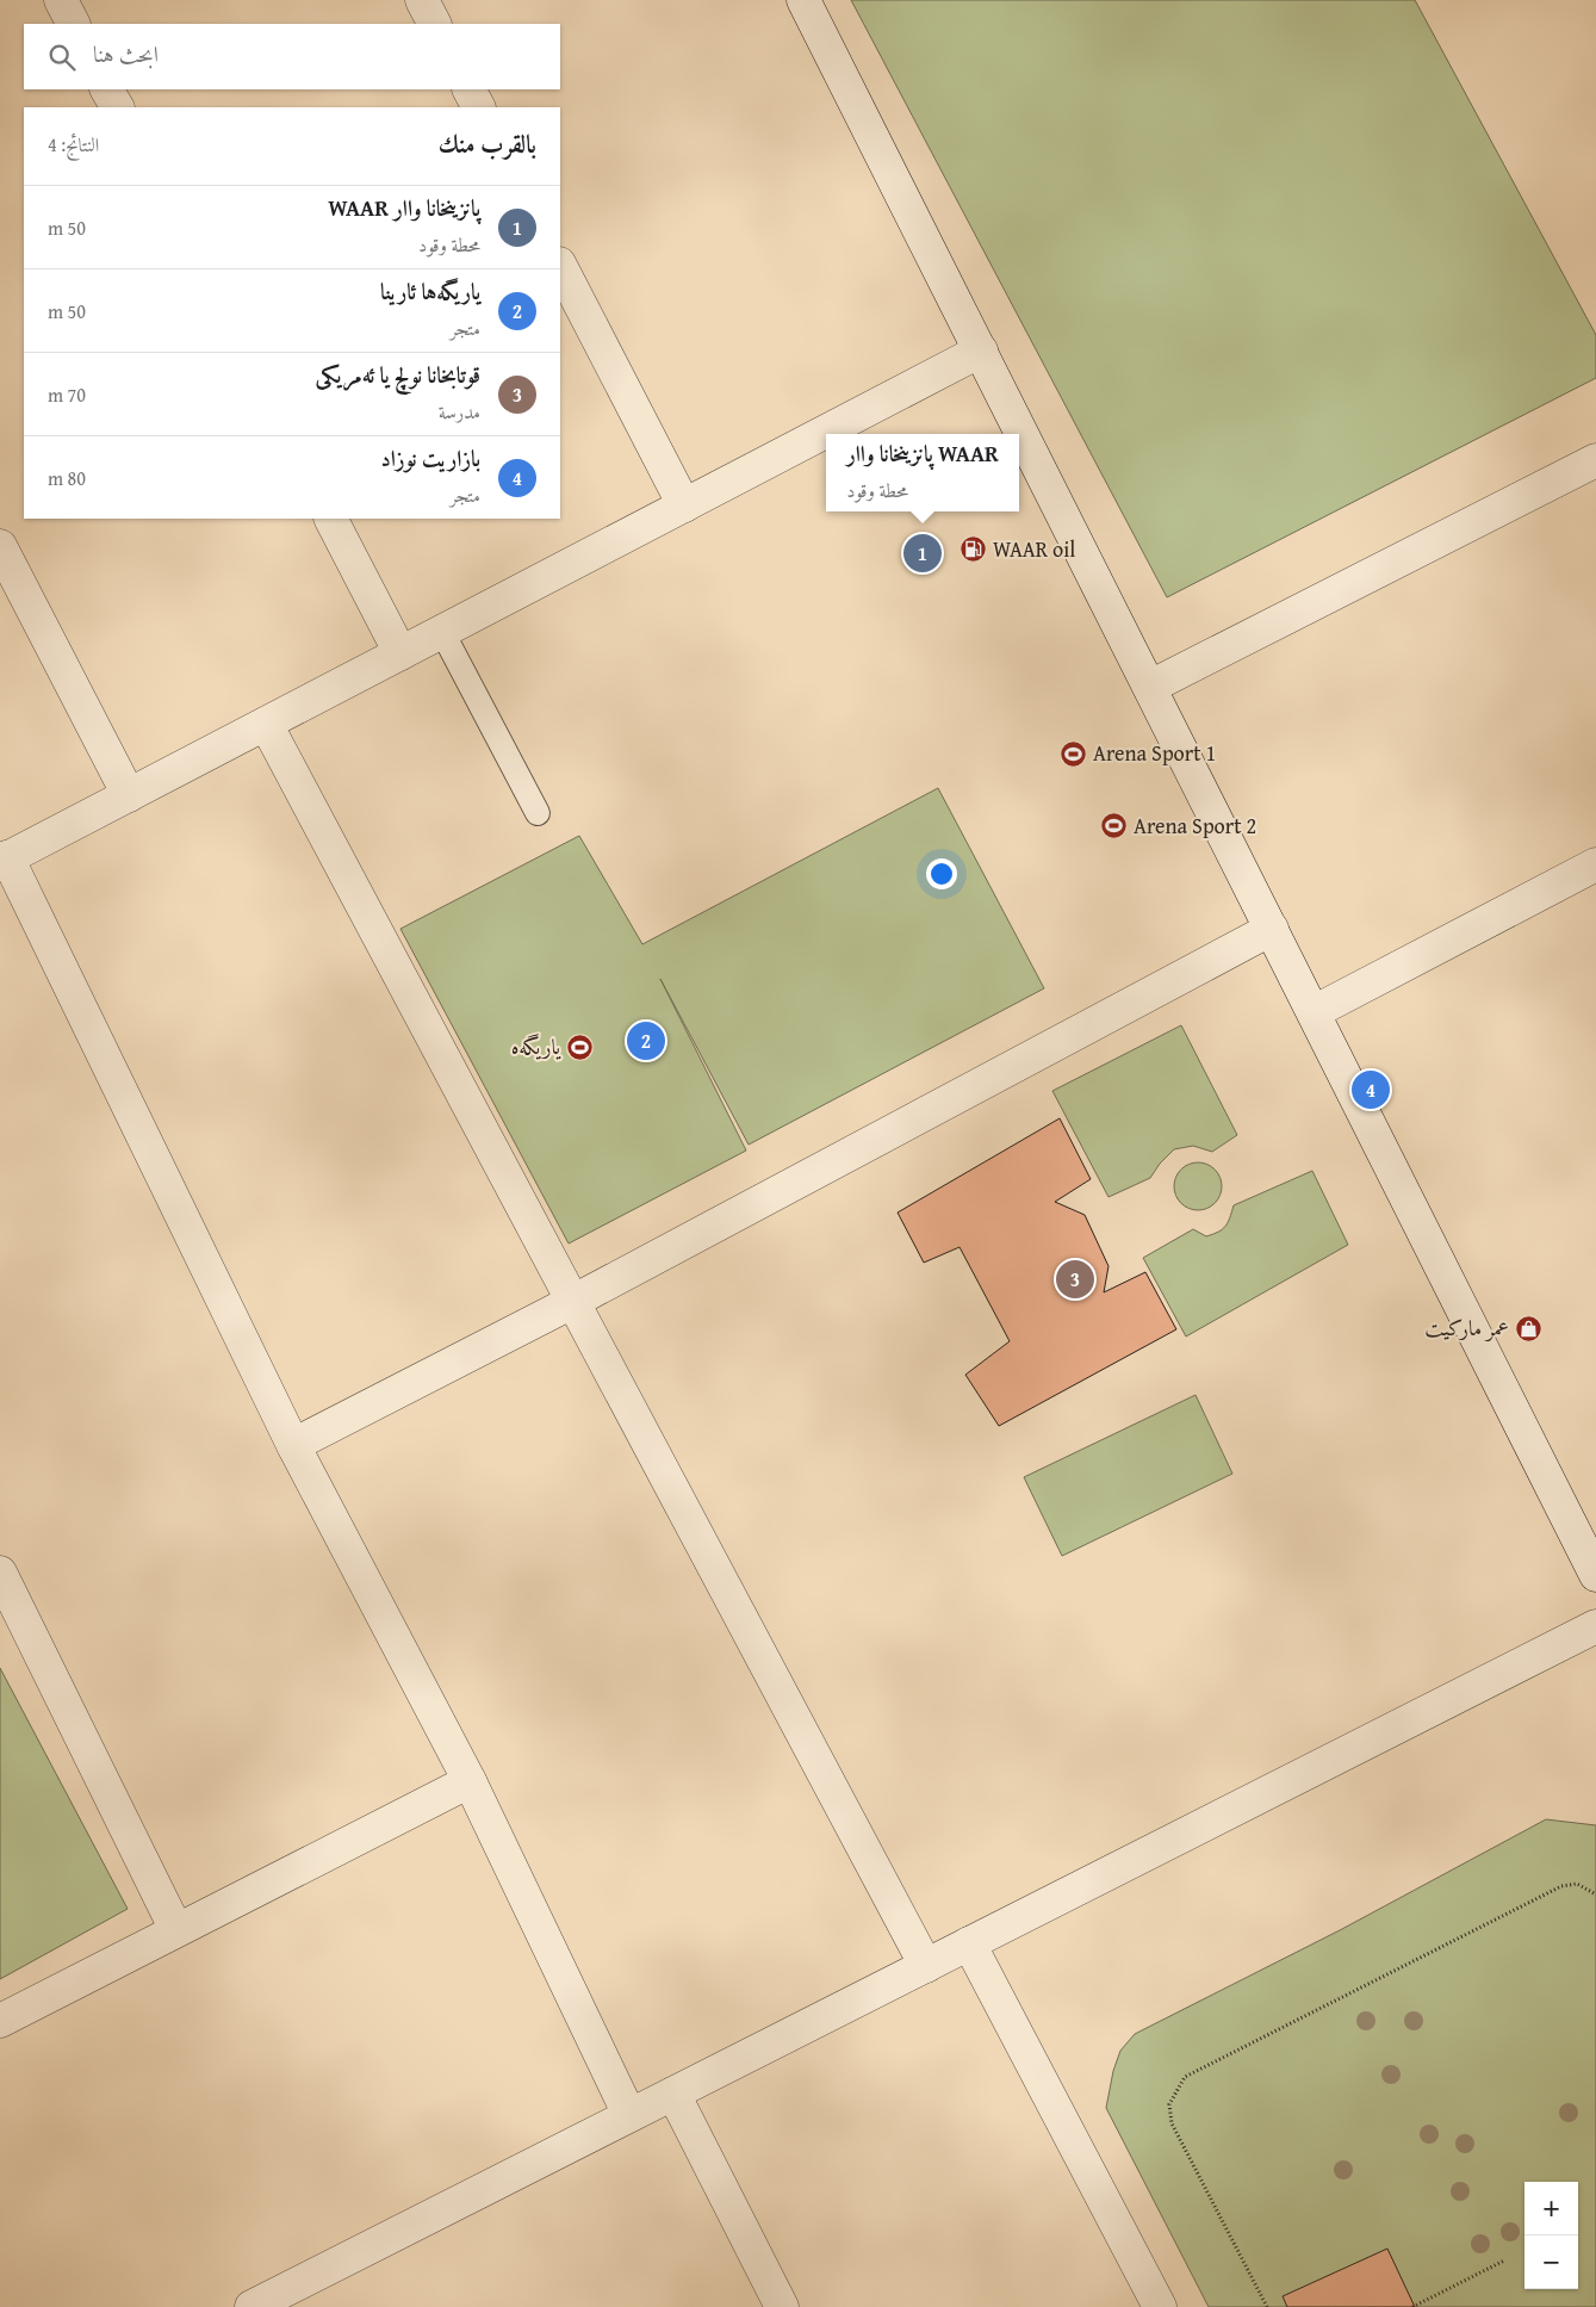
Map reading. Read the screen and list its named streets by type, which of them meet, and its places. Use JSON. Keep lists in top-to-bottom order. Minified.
{"places":{"fuel station":["WAAR oil"],"sports":["Arena Sport 1","Arena Sport 2","یاریگه‌ه"],"shop":["عمر ماركيت"]},"page":{"search":"ابحث هنا","heading":["بالقرب منك","النتائج: 4"],"list":[{"mark":"1","name":"پانزینخانا واار WAAR","note":"محطة وقود","value":"50 m"},{"mark":"2","name":"ياريگەها ئارينا","note":"متجر","value":"50 m"},{"mark":"3","name":"قوتابخانا نولچ يا ئەمريكى","note":"مدرسة","value":"70 m"},{"mark":"4","name":"بازاريت نوزاد","note":"متجر","value":"80 m"}],"popup":["پانزینخانا واار WAAR","محطة وقود"],"pins":["1","2","4","3"],"map_buttons":["+","−"]}}
